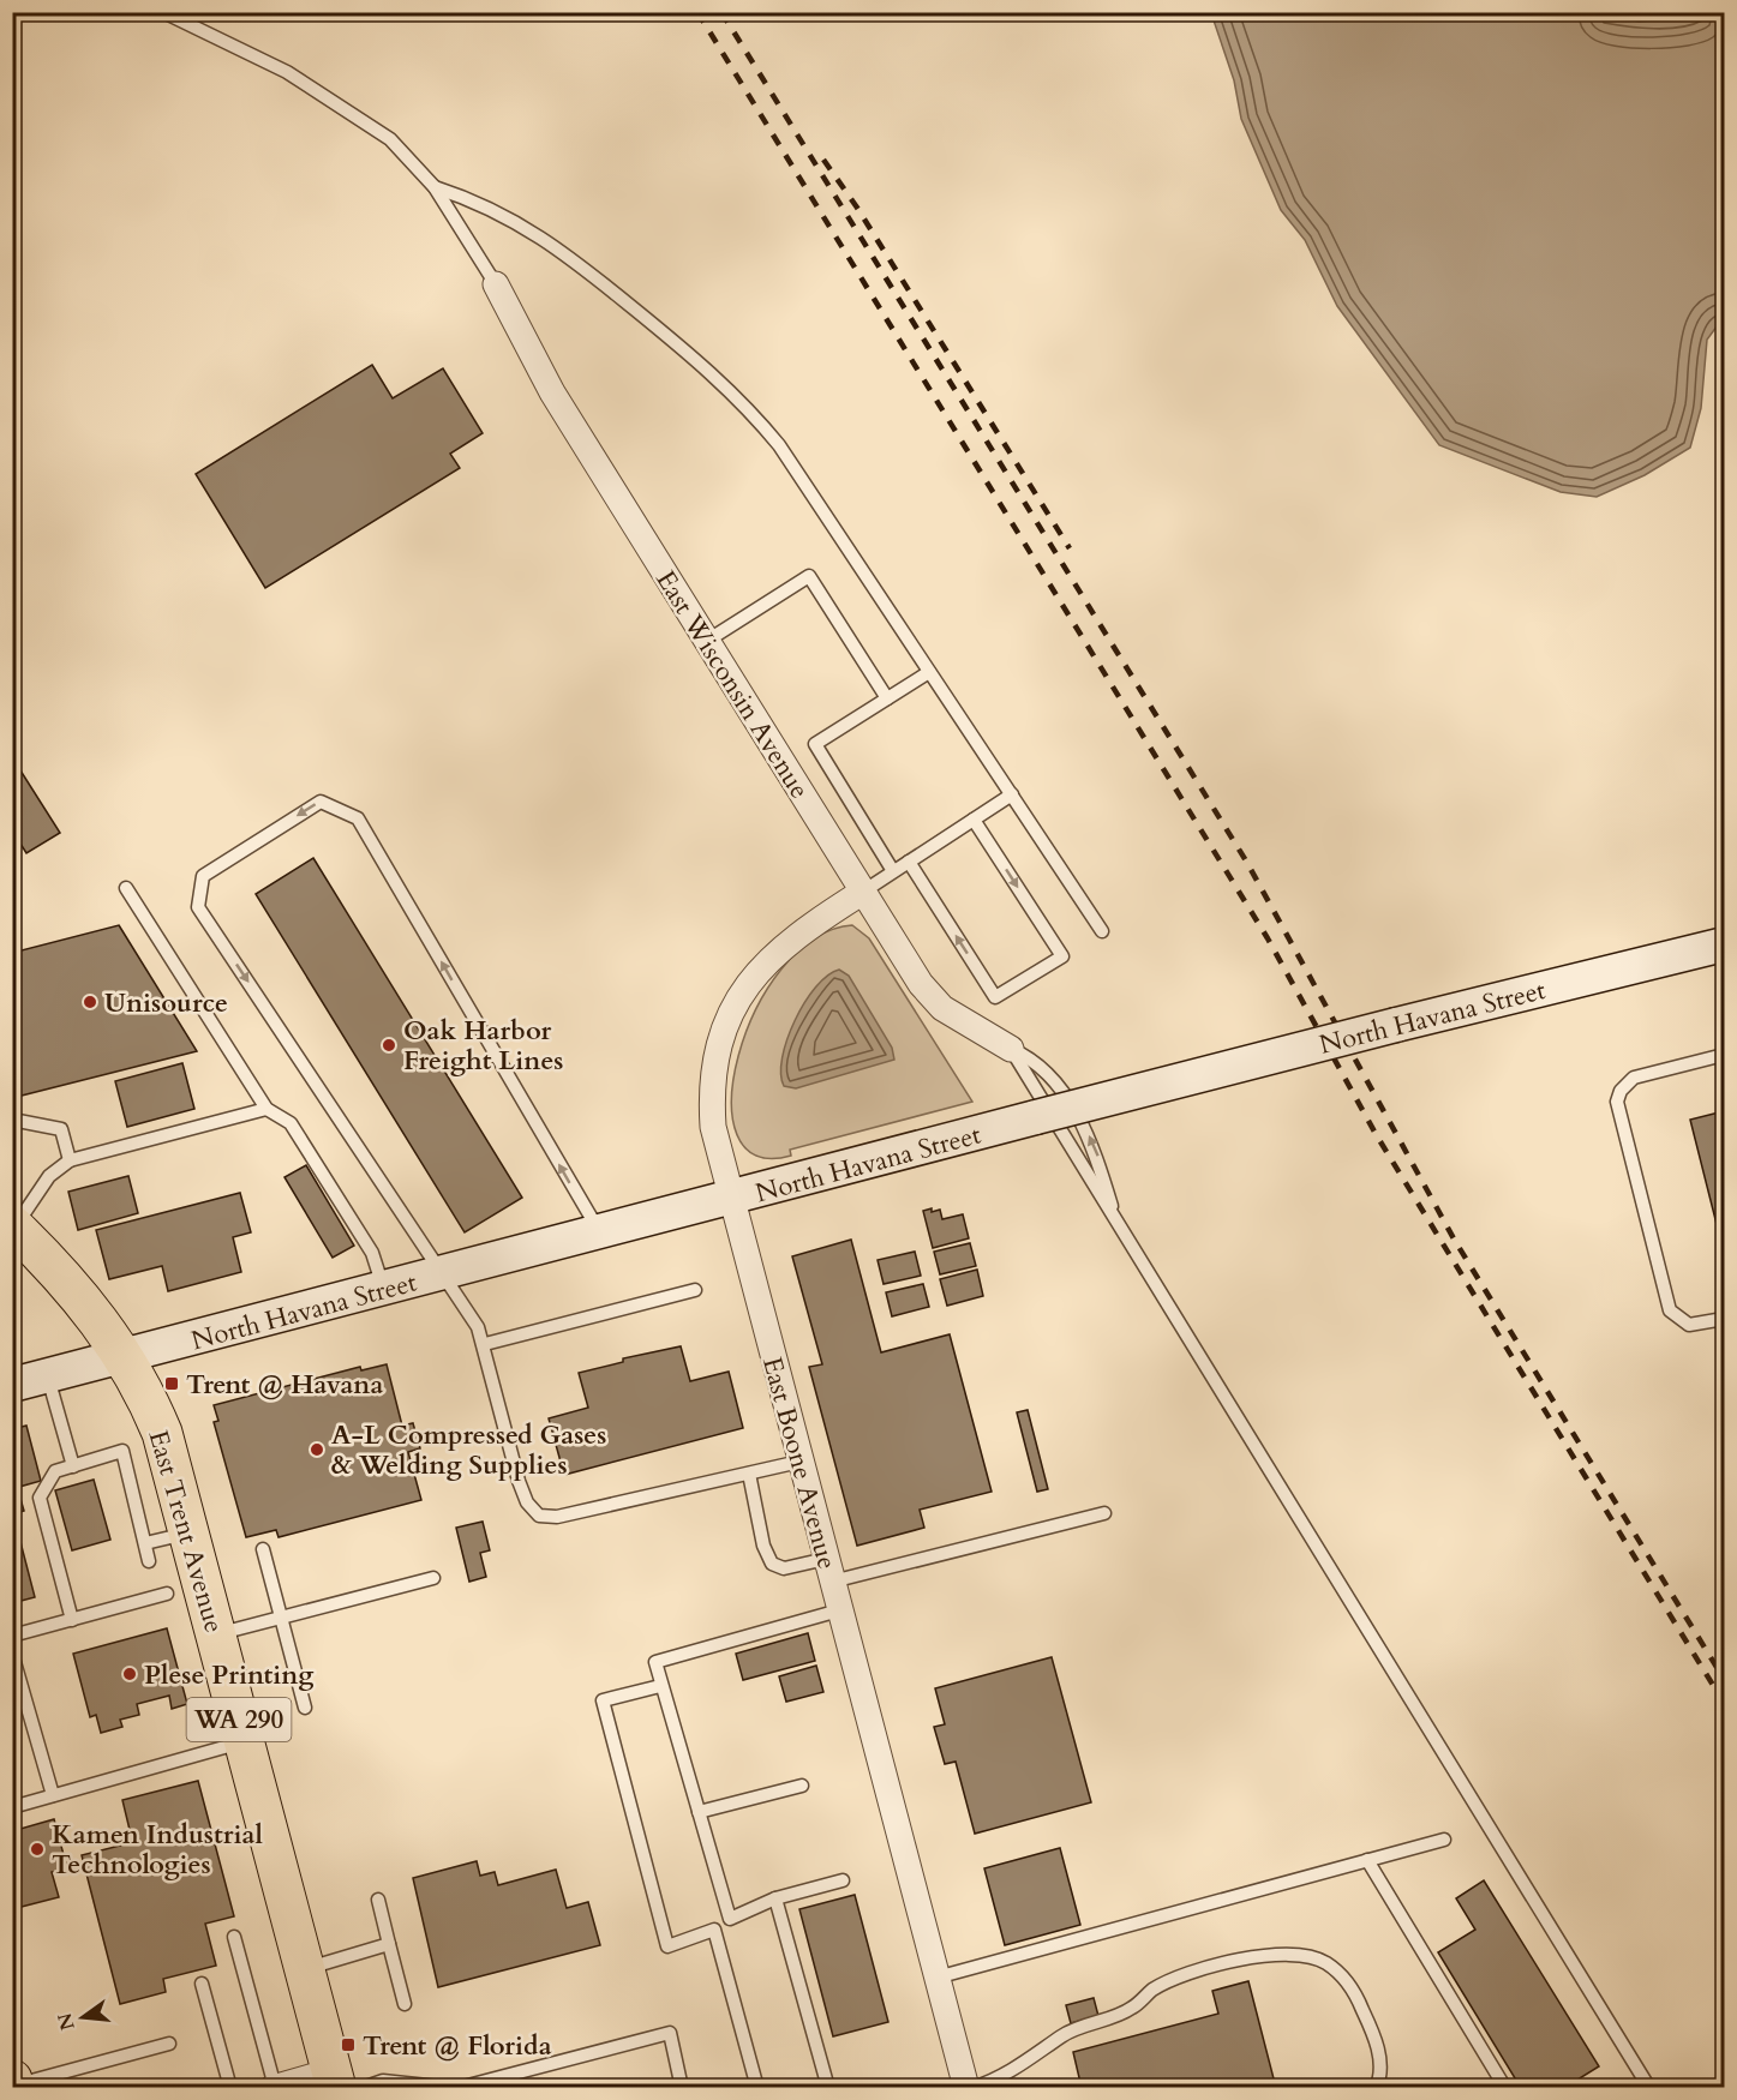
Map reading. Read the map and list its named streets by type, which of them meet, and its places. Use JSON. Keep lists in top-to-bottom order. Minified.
{"streets":{"main road":["East Trent Avenue","WA 290"],"street":["East Wisconsin Avenue","North Havana Street","East Boone Avenue"]},"crossings":[["East Wisconsin Avenue","East Boone Avenue"],["North Havana Street","East Boone Avenue"],["North Havana Street","East Trent Avenue"]],"places":{"other":["Unisource","Oak Harbor Freight Lines","A-L Compressed Gases & Welding Supplies","Plese Printing","Kamen Industrial Technologies"],"transit":["Trent @ Havana","Trent @ Florida"]},"north":"left"}
